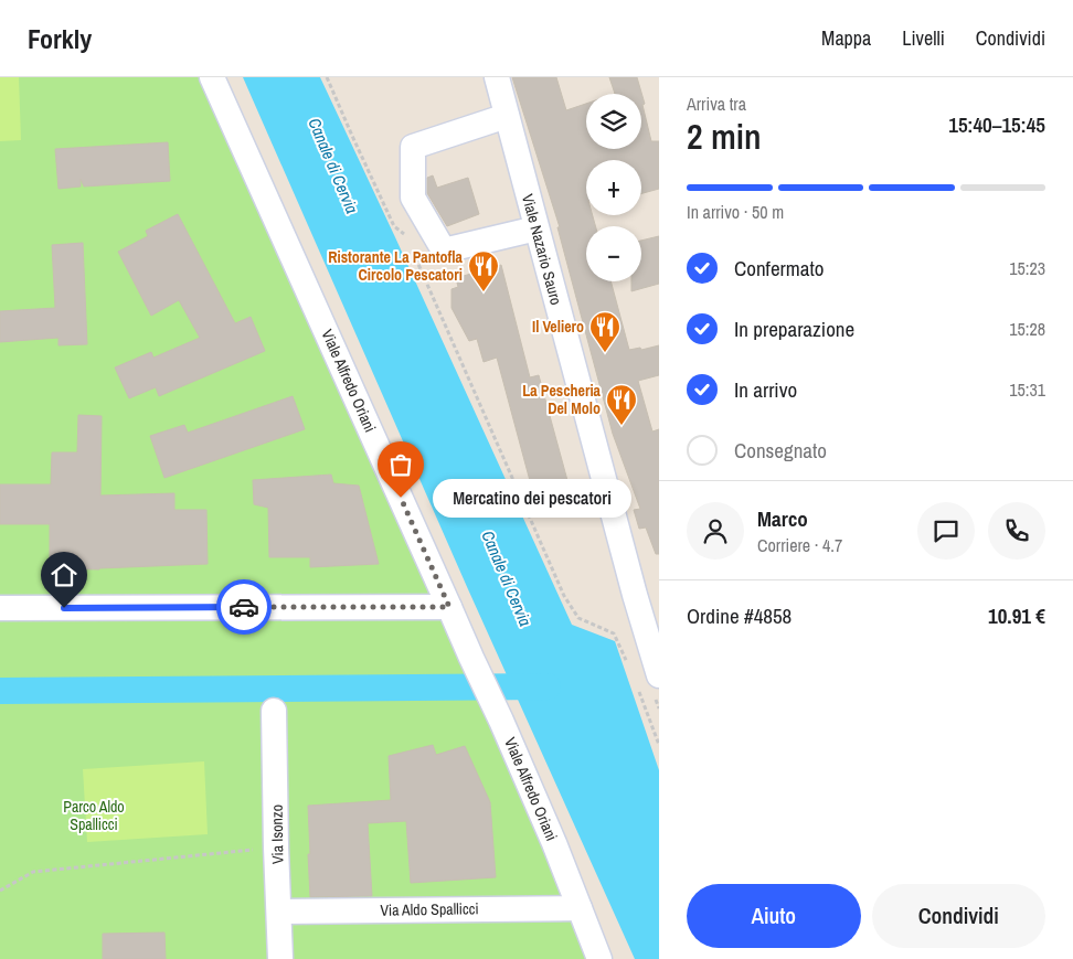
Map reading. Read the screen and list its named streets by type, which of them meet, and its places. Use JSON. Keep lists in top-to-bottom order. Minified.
{"streets":{"street":["Viale Nazario Sauro","Viale Alfredo Oriani","Via Isonzo","Via Aldo Spallicci"]},"crossings":[["Viale Alfredo Oriani","Via Aldo Spallicci"],["Via Isonzo","Via Aldo Spallicci"]],"water":["Canale di Cervia"],"parks":["Parco Aldo Spallicci"],"places":{"restaurant":["Ristorante La Pantofla Circolo Pescatori","Il Veliero","La Pescheria Del Molo"],"other":["Mercatino dei pescatori"]},"page":{"header":"Forkly","nav":["Mappa","Livelli","Condividi"],"heading":["2 min","Arriva tra","15:40–15:45"],"panel":["Marco","Corriere · 4.7","Ordine #4858","10.91 €"],"map_buttons":["+","−"],"bar":"In arrivo · 50 m","list":[["Confermato","15:23"],["In preparazione","15:28"],["In arrivo","15:31"],"Consegnato"],"bubble":"Mercatino dei pescatori","buttons":["Aiuto","Condividi"]}}
